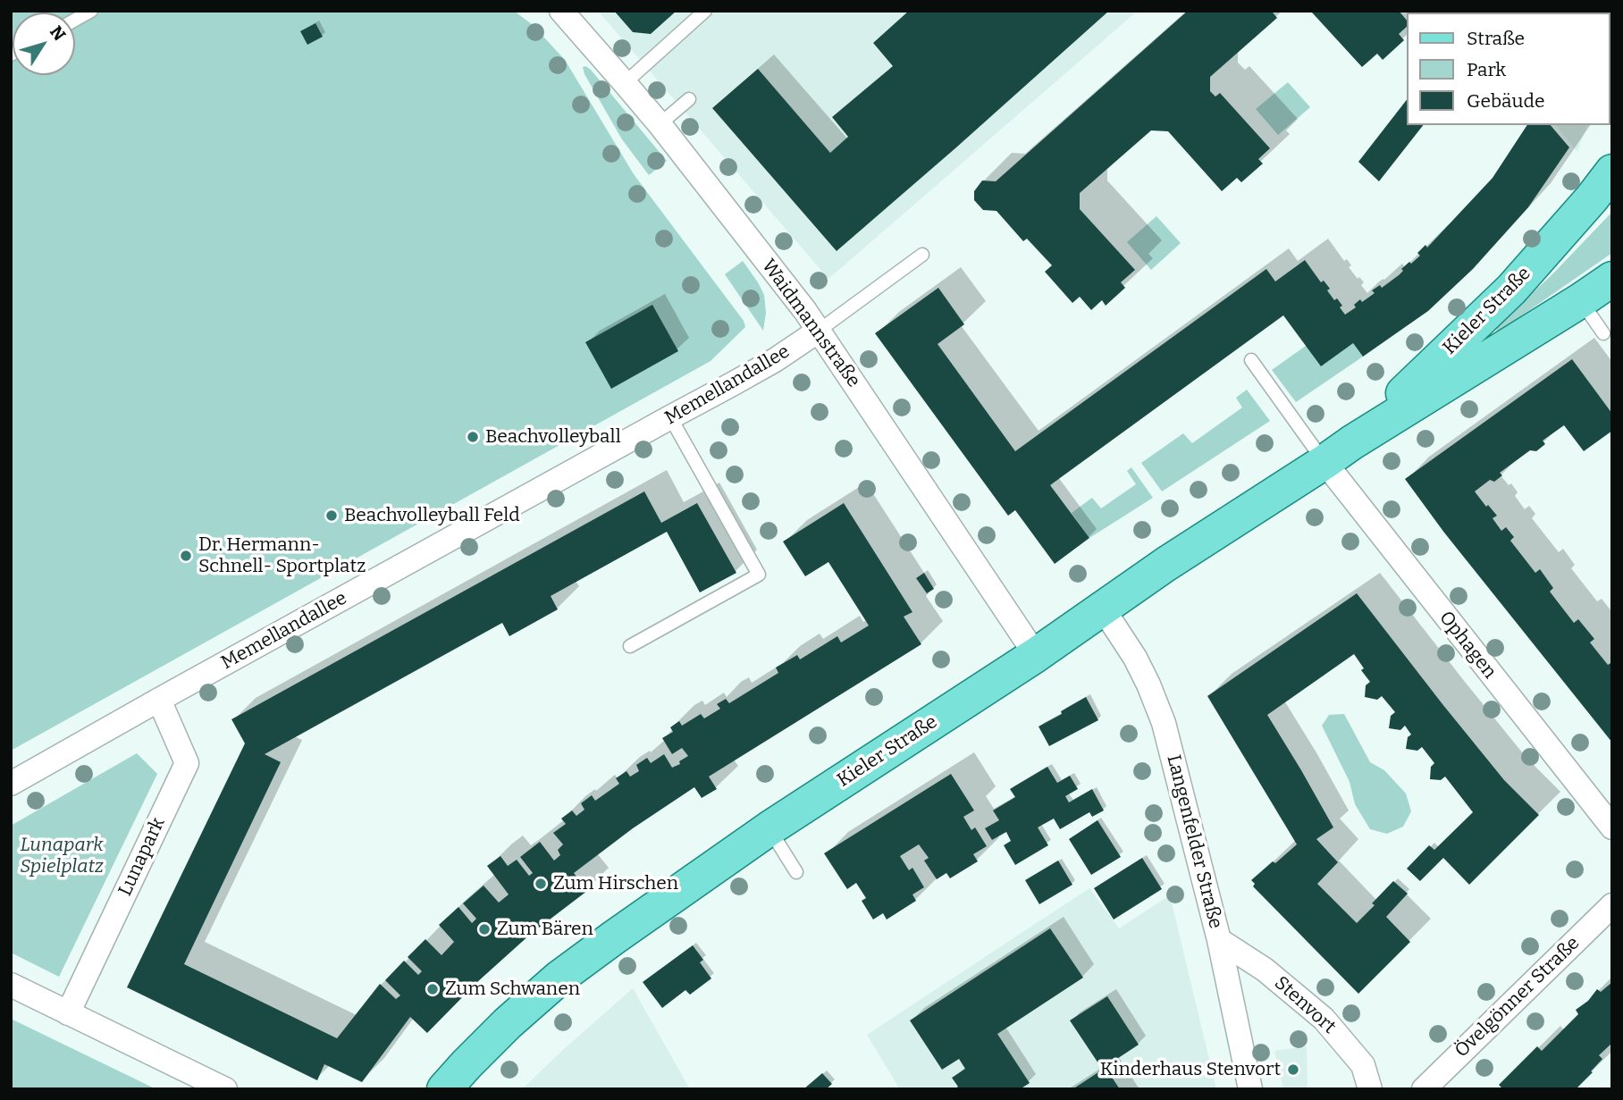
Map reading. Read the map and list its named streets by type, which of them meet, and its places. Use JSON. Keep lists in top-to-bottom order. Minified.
{"streets":{"main road":["Kieler Straße"],"street":["Waidmannstraße","Memellandallee","Ophagen","Langenfelder Straße","Lunapark","Övelgönner Straße","Stenvort"]},"crossings":[["Kieler Straße","Waidmannstraße"],["Kieler Straße","Ophagen"],["Kieler Straße","Langenfelder Straße"],["Waidmannstraße","Memellandallee"],["Memellandallee","Lunapark"],["Langenfelder Straße","Stenvort"]],"parks":["Lunapark Spielplatz"],"places":["Beachvolleyball","Beachvolleyball Feld","Dr. Hermann- Schnell- Sportplatz","Zum Hirschen","Zum Bären","Zum Schwanen","Kinderhaus Stenvort"],"legend":["Straße","Park","Gebäude"],"north":"top right"}
